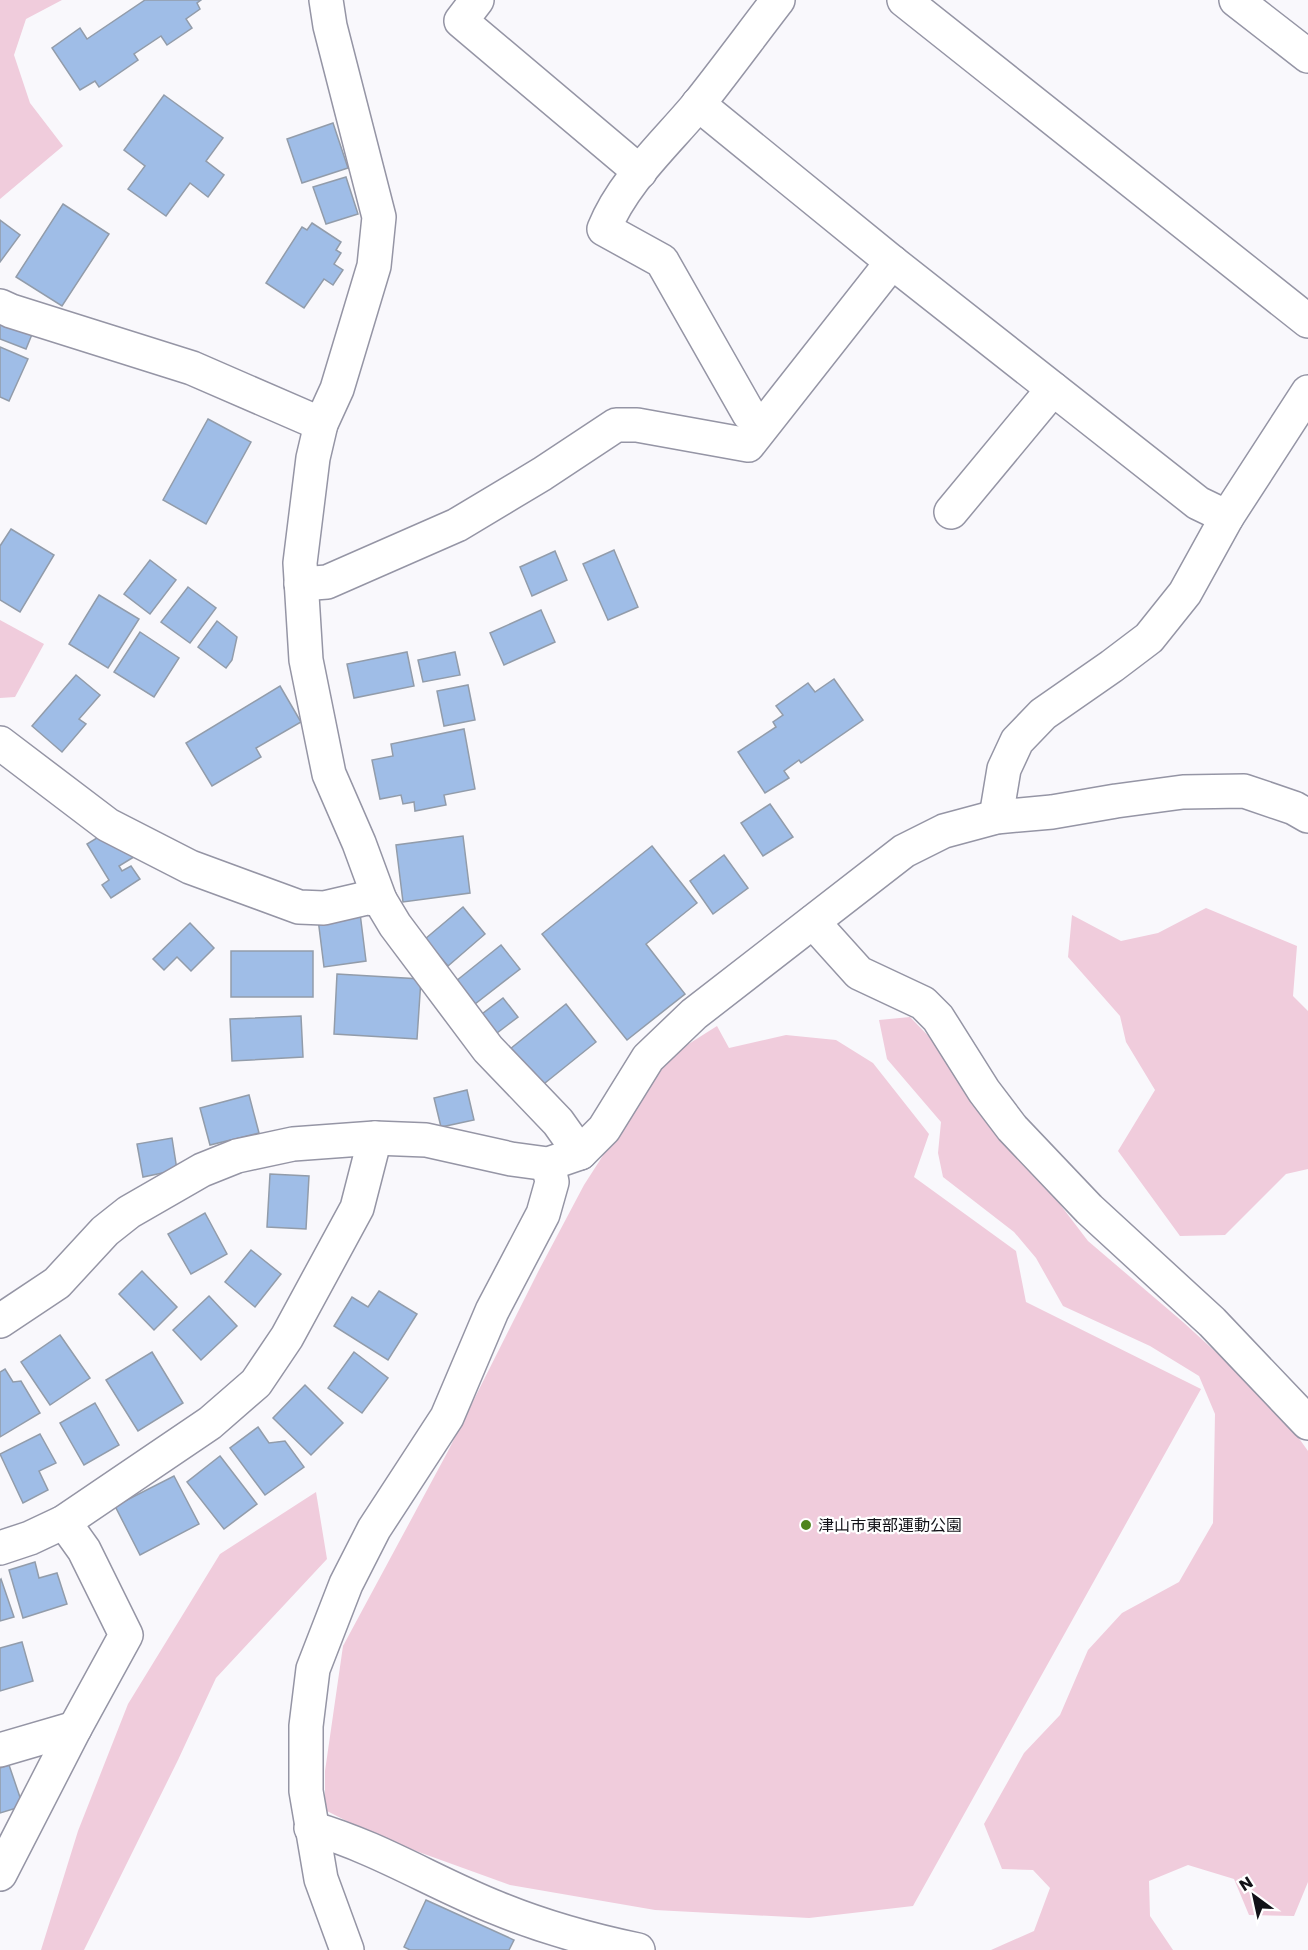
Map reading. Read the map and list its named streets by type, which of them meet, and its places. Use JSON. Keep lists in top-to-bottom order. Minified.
{"places":["津山市東部運動公園"],"north":"top left"}
